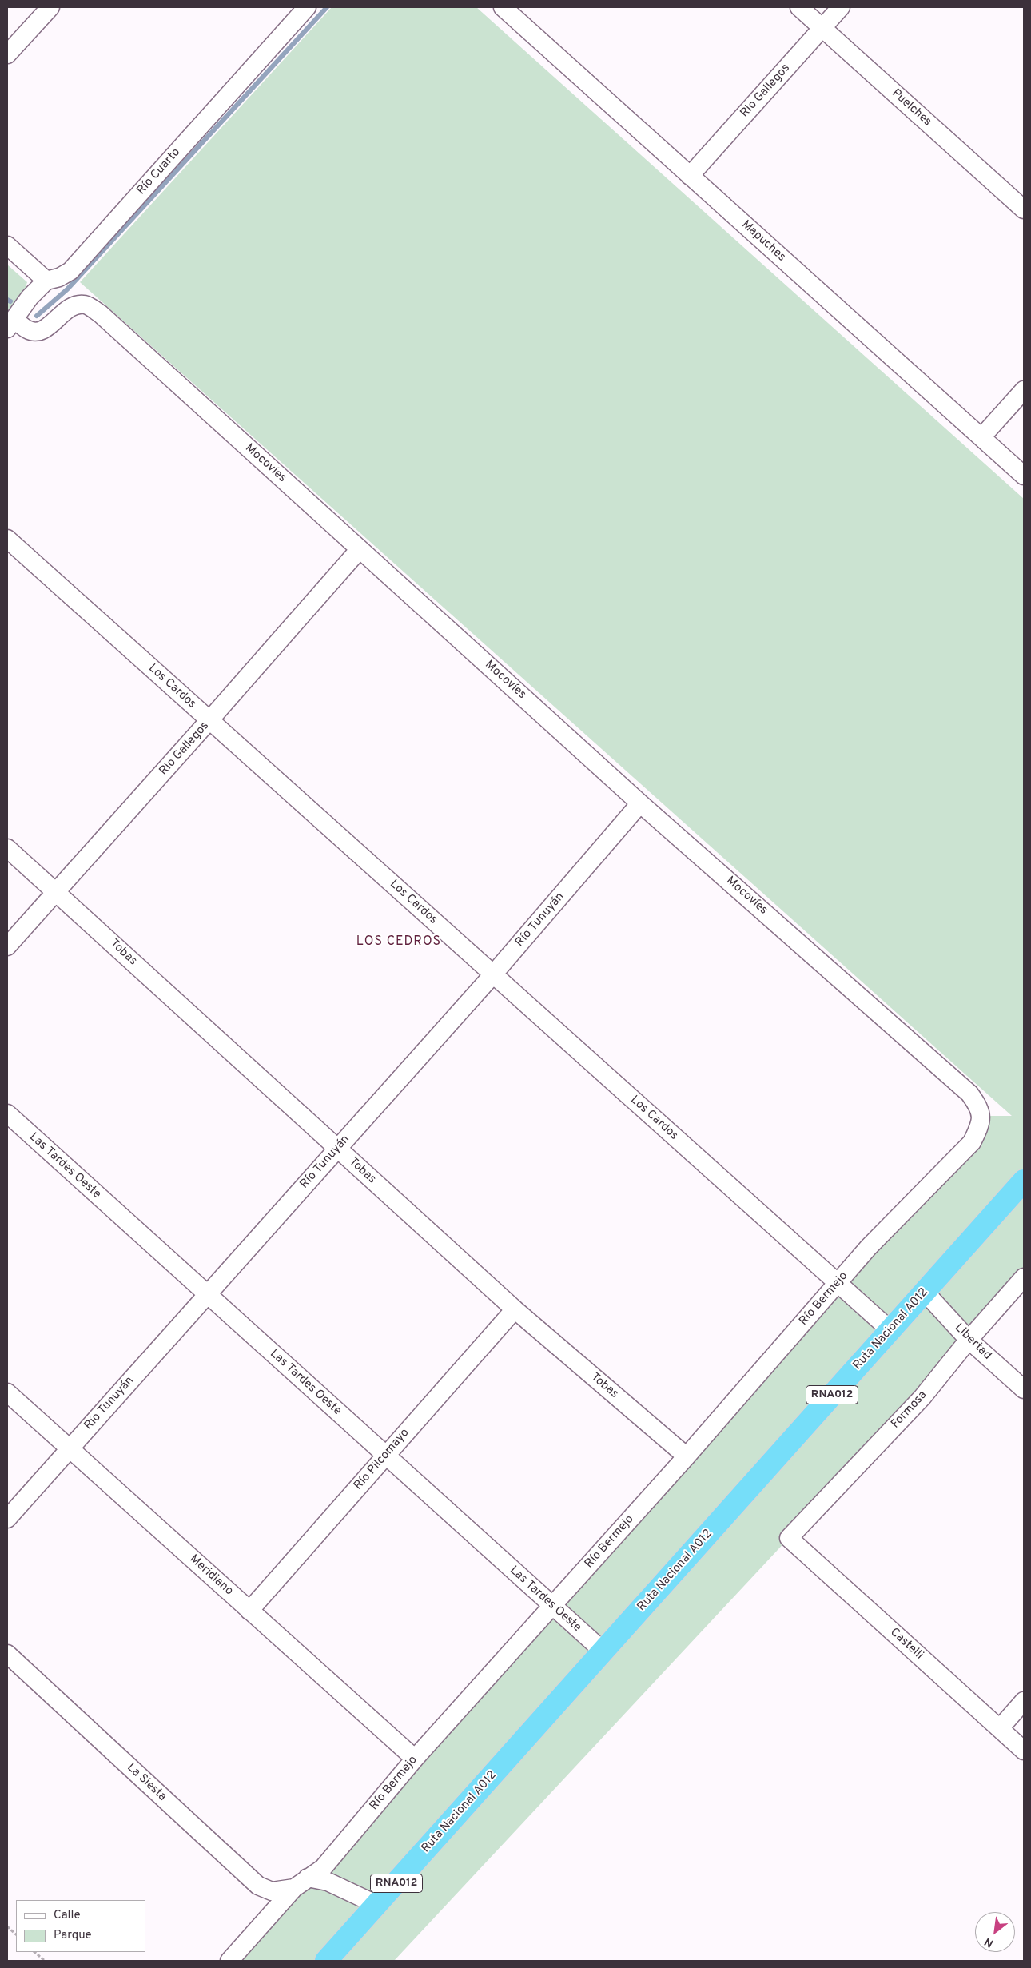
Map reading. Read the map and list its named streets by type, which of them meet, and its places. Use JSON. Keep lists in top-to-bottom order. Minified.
{"streets":{"highway":["Ruta Nacional A012","RNA012"],"street":["Rio Gallegos","Puelches","Río Cuarto","Mapuches","Mocovíes","Los Cardos","Río Tunuyán","Tobas","Las Tardes Oeste","Río Bermejo","Libertad","Formosa","Río Pilcomayo","Meridiano","Castelli","La Siesta"]},"crossings":[["Rio Gallegos","Puelches"],["Rio Gallegos","Mapuches"],["Rio Gallegos","Mocovíes"],["Rio Gallegos","Los Cardos"],["Rio Gallegos","Tobas"],["Río Cuarto","Mocovíes"],["Mocovíes","Río Tunuyán"],["Mocovíes","Río Bermejo"],["Los Cardos","Río Tunuyán"],["Los Cardos","Río Bermejo"],["Los Cardos","Ruta Nacional A012"],["Río Tunuyán","Tobas"],["Río Tunuyán","Las Tardes Oeste"],["Río Tunuyán","Meridiano"],["Tobas","Río Bermejo"],["Tobas","Río Pilcomayo"],["Las Tardes Oeste","Río Bermejo"],["Las Tardes Oeste","Ruta Nacional A012"],["Las Tardes Oeste","Río Pilcomayo"],["Río Bermejo","Meridiano"],["Río Bermejo","La Siesta"],["Ruta Nacional A012","Libertad"],["Ruta Nacional A012","La Siesta"],["Libertad","Formosa"],["Formosa","Castelli"],["Río Pilcomayo","Meridiano"]],"districts":["LOS CEDROS"],"legend":["Calle","Parque"],"north":"bottom left"}
